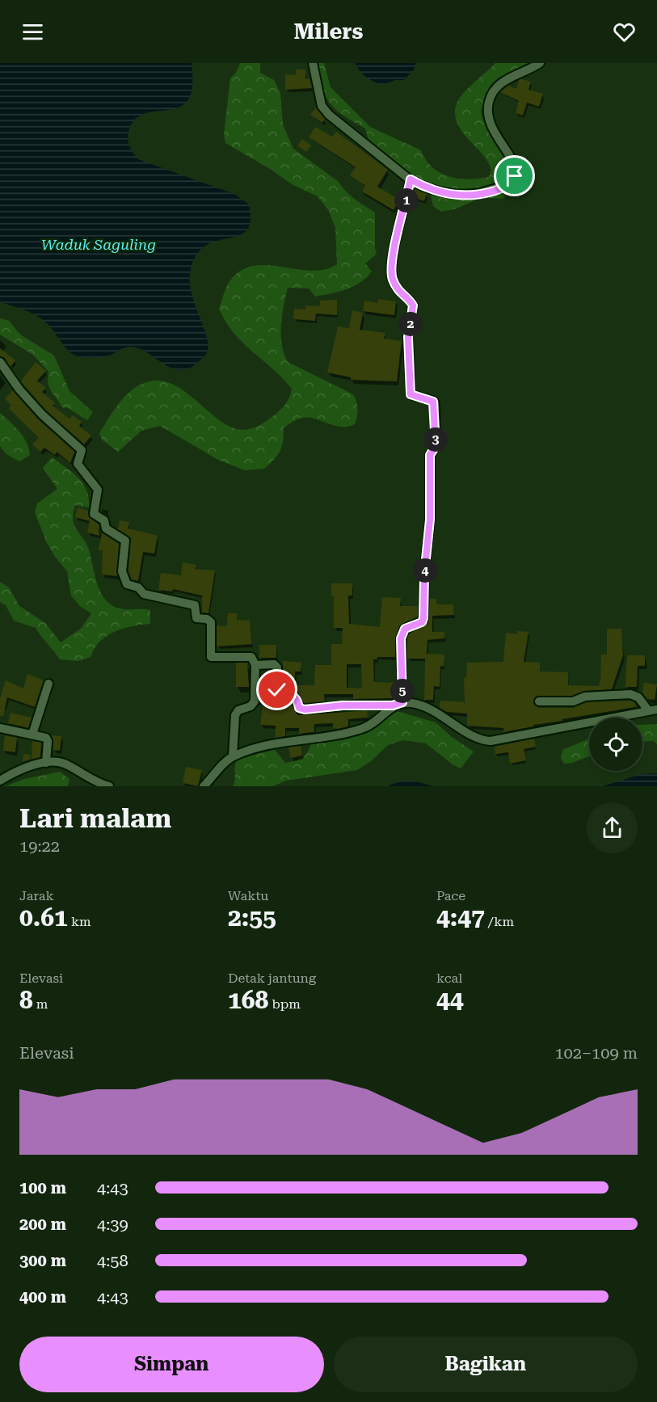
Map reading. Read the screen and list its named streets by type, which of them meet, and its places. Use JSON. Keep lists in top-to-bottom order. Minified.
{"water":["Waduk Saguling"],"page":{"header":"Milers","pins":["1","2","3","4","5"],"heading":["Lari malam","19:22"],"stats":[["Jarak","0.61 km"],["Waktu","2:55"],["Pace","4:47 /km"],["Elevasi","8 m"],["Detak jantung","168 bpm"],["kcal","44"]],"chart":["Elevasi","102–109 m"],"list":[{"name":"100 m","note":"4:43"},{"name":"200 m","note":"4:39"},{"name":"300 m","note":"4:58"},{"name":"400 m","note":"4:43"}],"buttons":["Simpan","Bagikan"]}}
